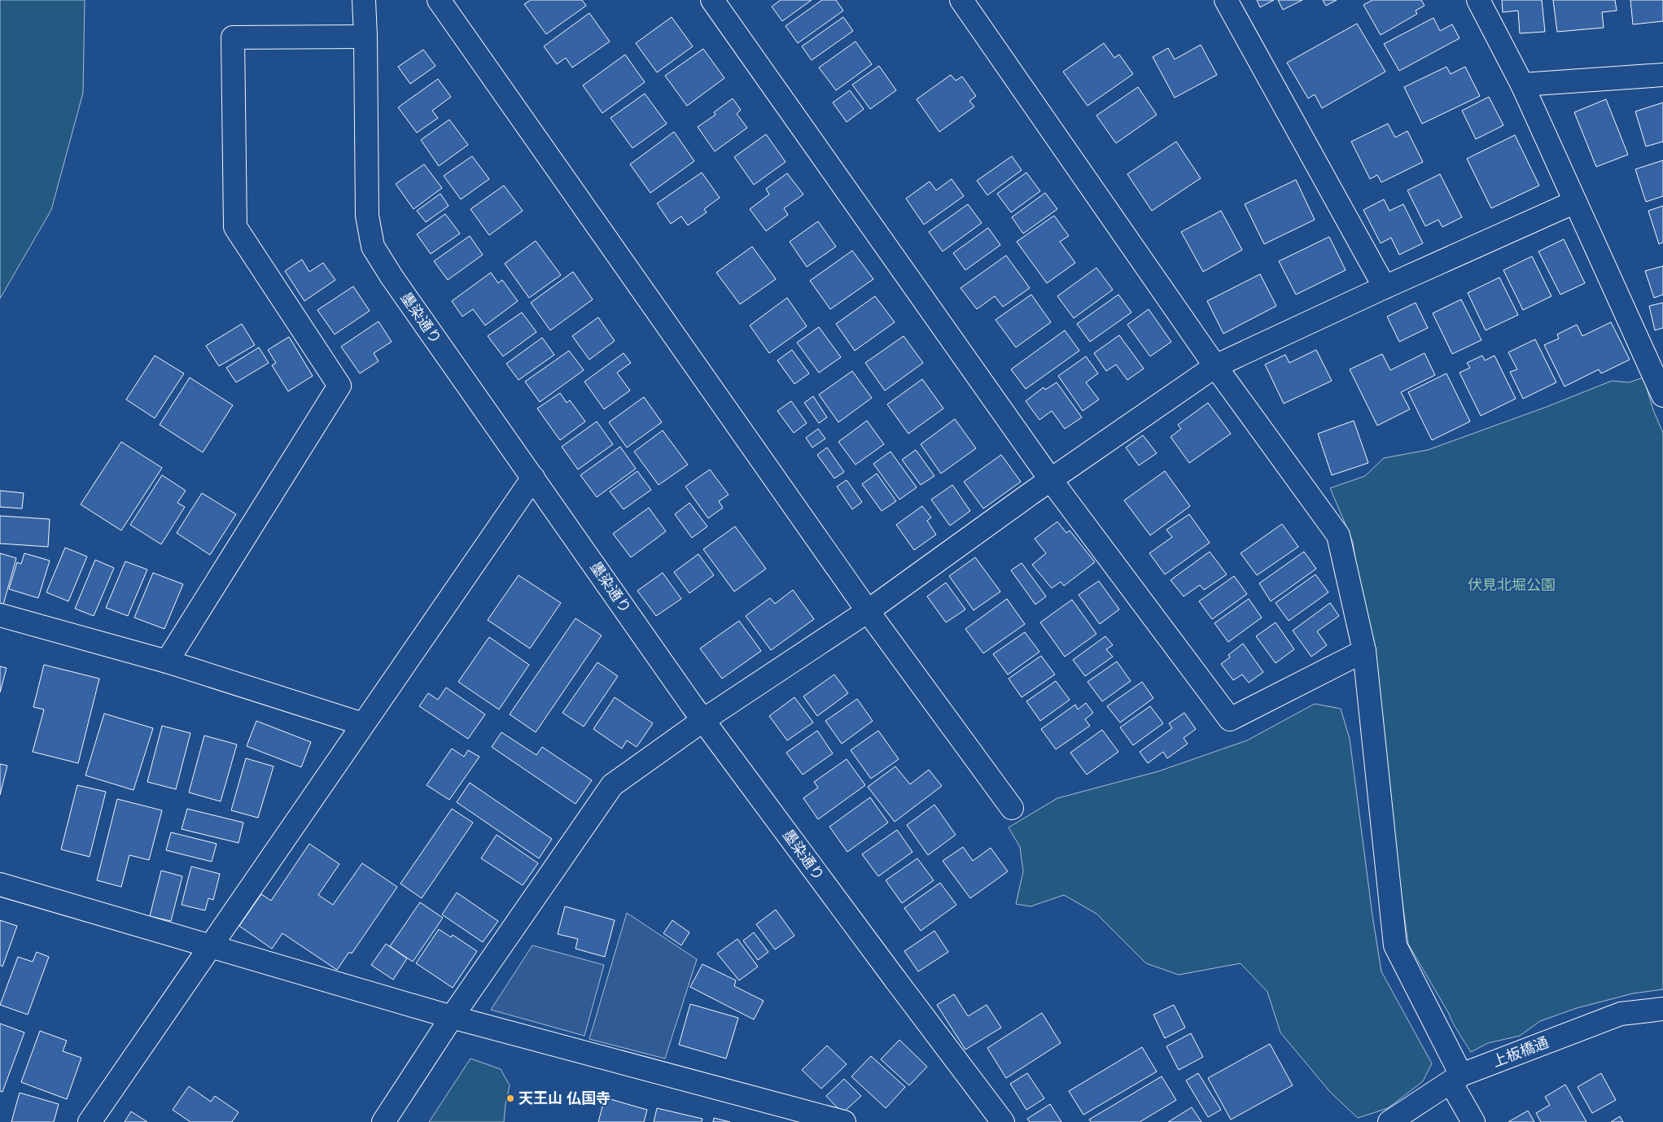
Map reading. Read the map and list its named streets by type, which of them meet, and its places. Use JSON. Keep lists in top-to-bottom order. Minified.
{"streets":{"street":["墨染通り","上板橋通"]},"parks":["伏見北堀公園"],"places":["天王山 仏国寺"]}
